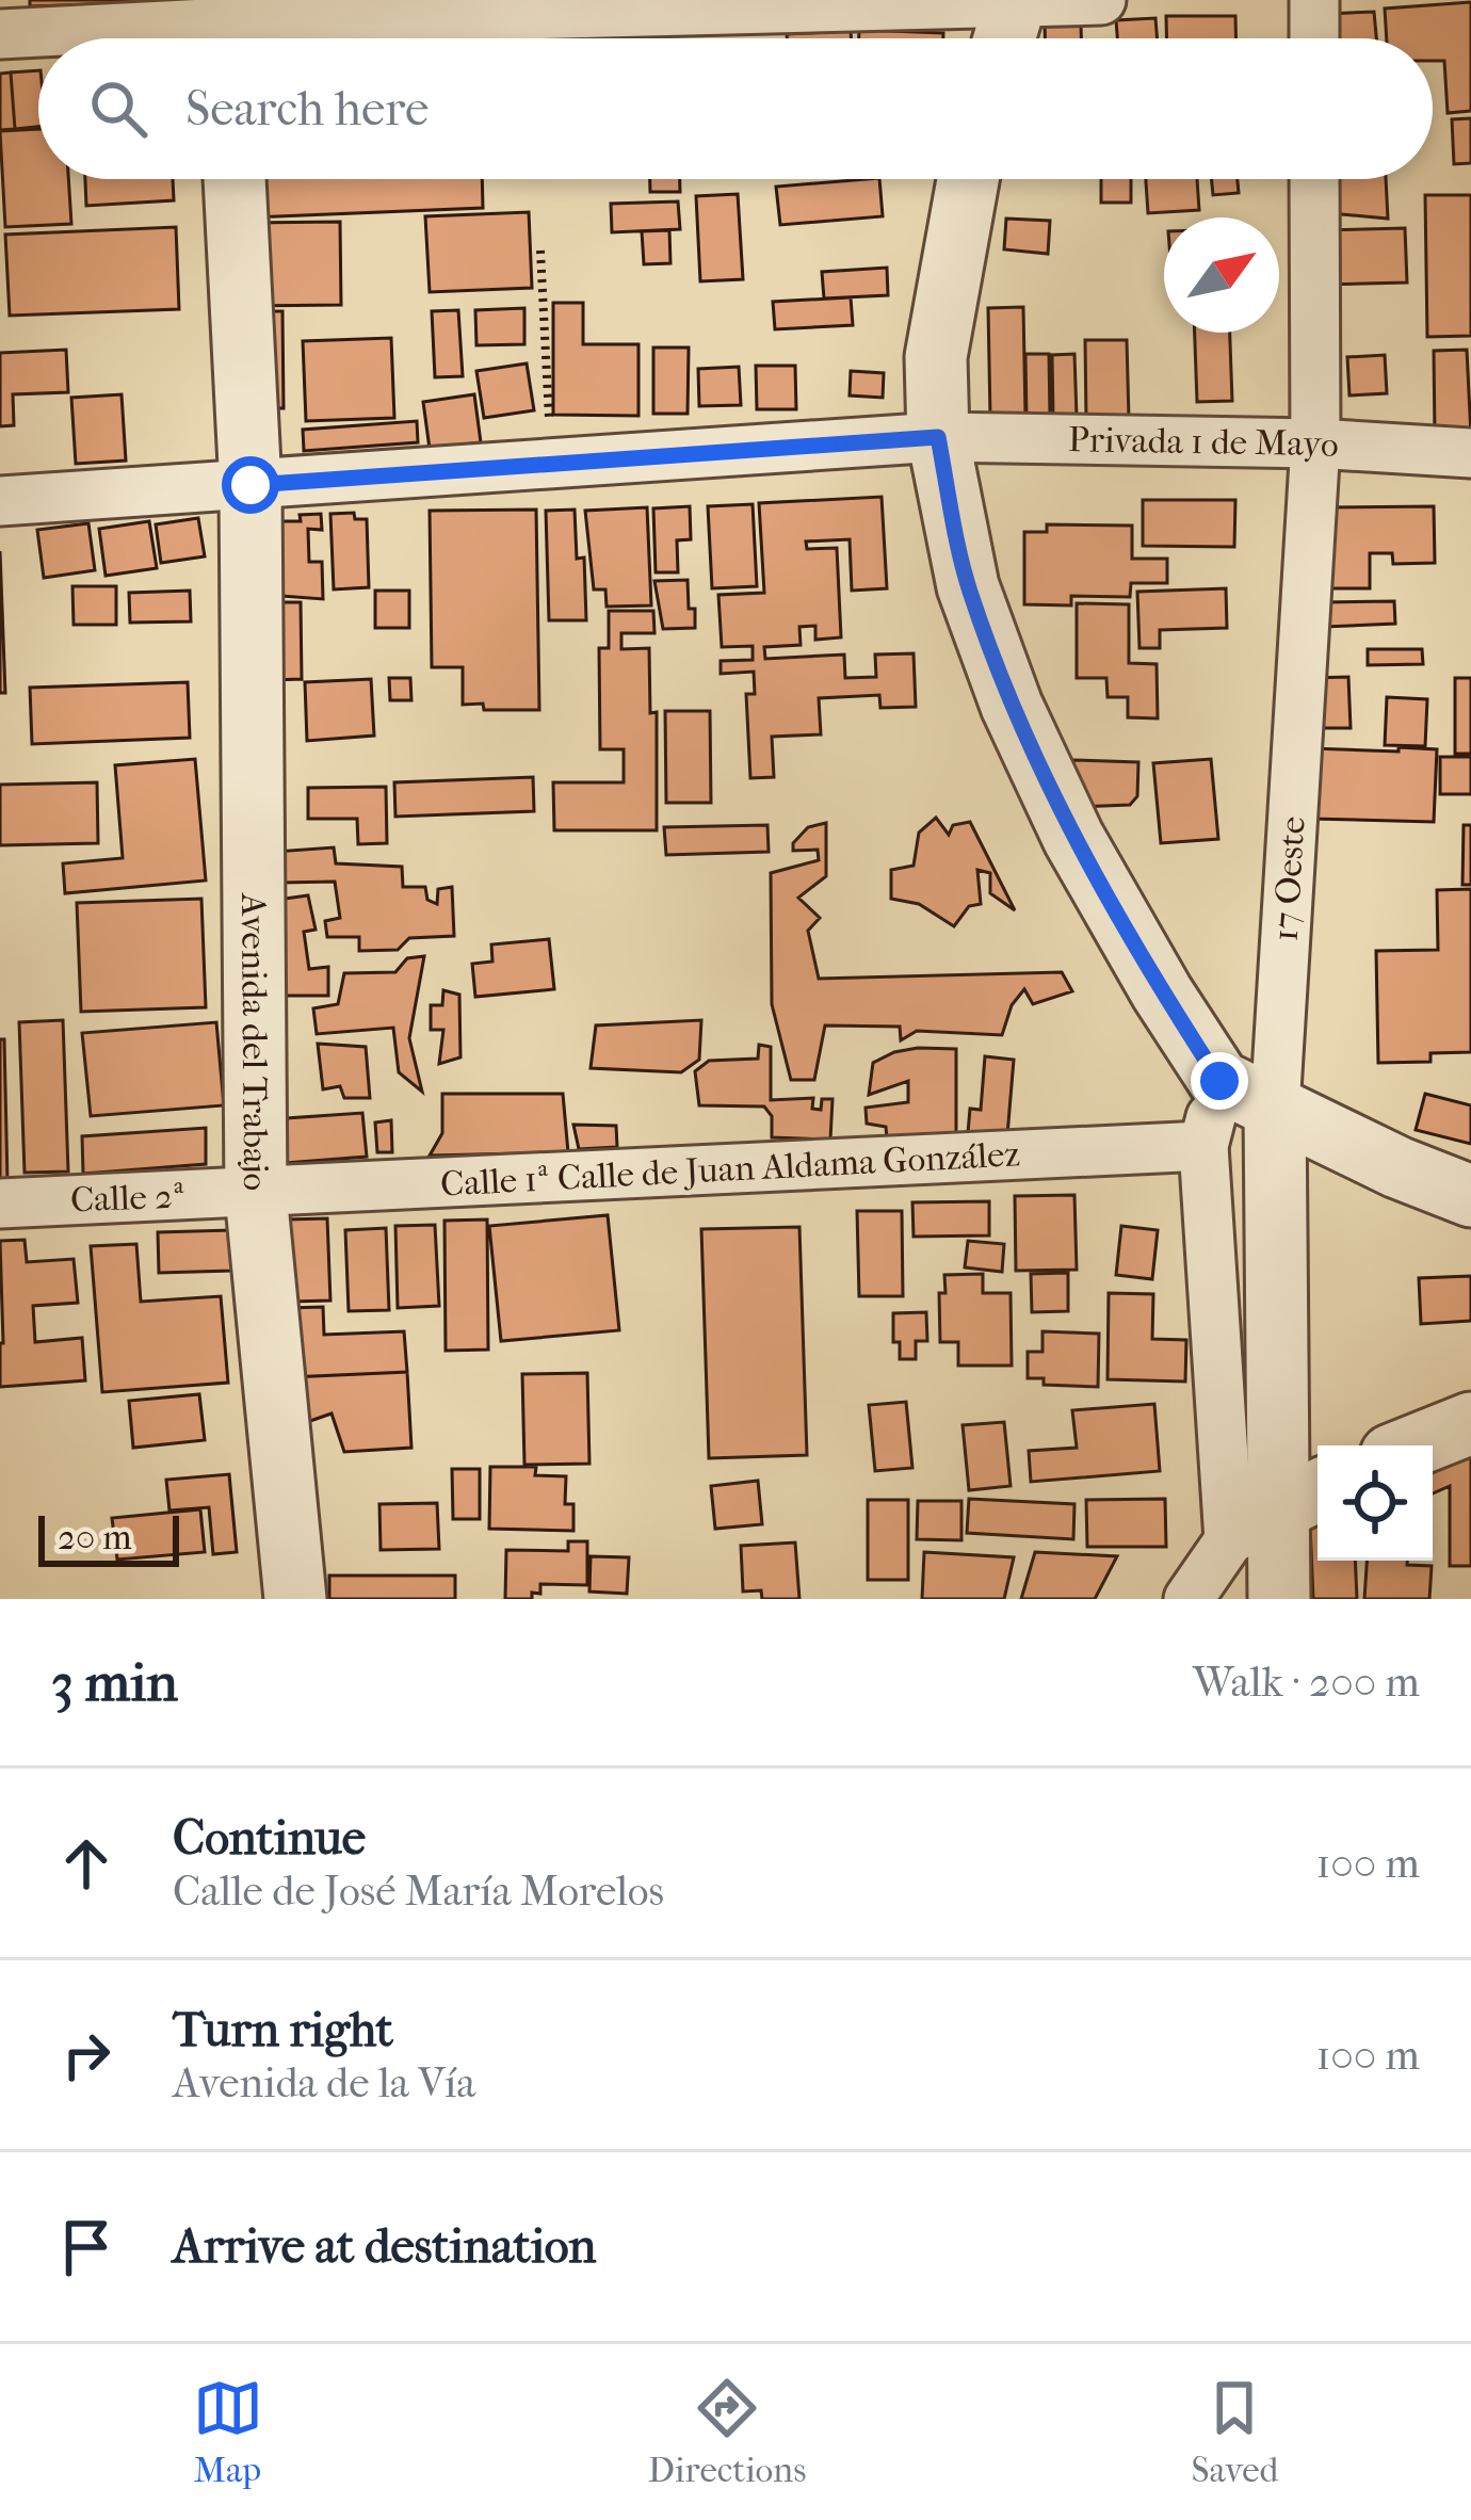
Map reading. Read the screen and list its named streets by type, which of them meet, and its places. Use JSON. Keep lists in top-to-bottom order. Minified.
{"streets":{"street":["Privada 1 de Mayo","17 Oeste","Avenida del Trabajo","Calle 1ª Calle de Juan Aldama González","Calle 2ª"]},"crossings":[["Privada 1 de Mayo","17 Oeste"],["Privada 1 de Mayo","Avenida del Trabajo"],["Avenida del Trabajo","Calle 1ª Calle de Juan Aldama González"],["Avenida del Trabajo","Calle 2ª"],["Calle 1ª Calle de Juan Aldama González","Calle 2ª"]],"scale_bar":"20 m","north":"top right","page":{"search":"Search here","scale":"20 m","heading":["3 min","Walk · 200 m"],"list":[["Continue","Calle de José María Morelos","100 m"],["Turn right","Avenida de la Vía","100 m"],"Arrive at destination"],"nav":["Map","Directions","Saved"]}}
